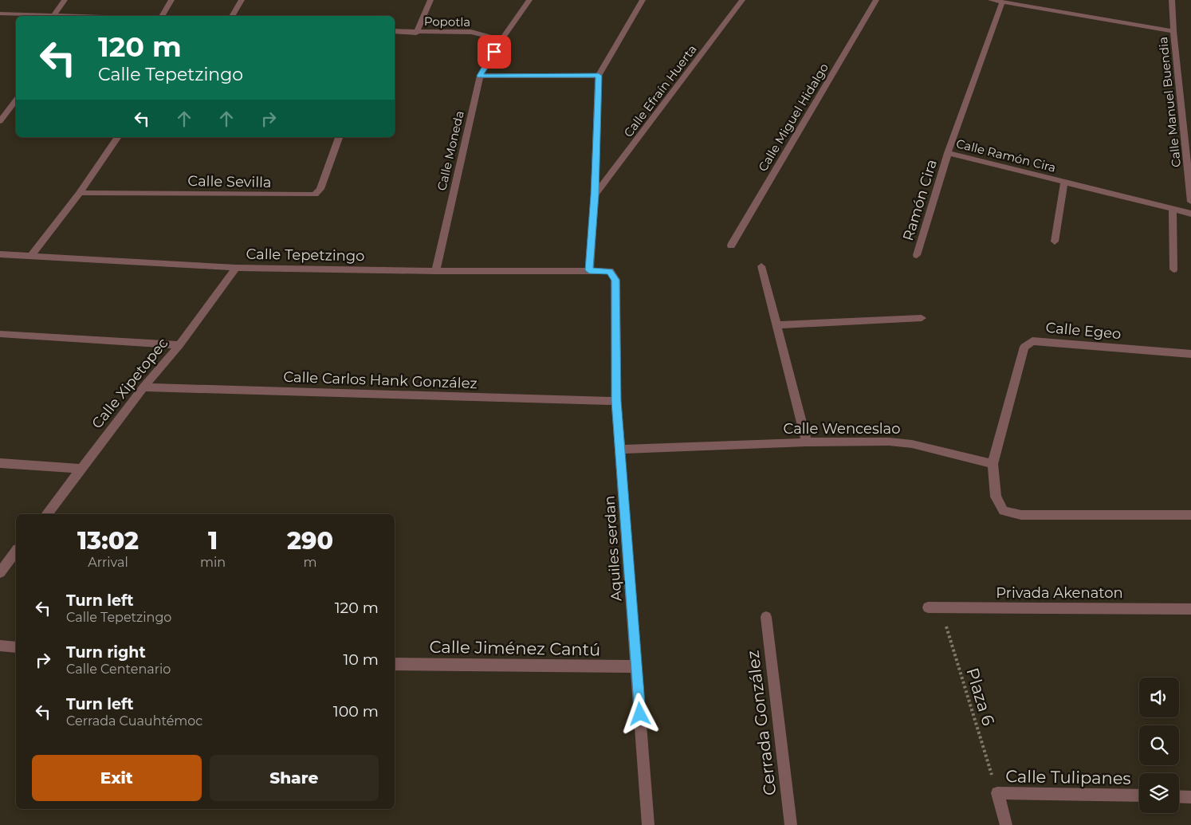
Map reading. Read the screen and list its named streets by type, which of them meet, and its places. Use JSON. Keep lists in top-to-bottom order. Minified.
{"streets":{"street":["Popotla","Calle Efraín Huerta","Calle Manuel Buendia","Calle Miguel Hidalgo","Calle Moneda","Calle Ramón Cira","Calle Sevilla","Ramón Cira","Calle Tepetzingo","Calle Egeo","Calle Carlos Hank González","Calle Xipetopec","Calle Wenceslao","Aquiles serdan","Privada Akenaton","Calle Jiménez Cantú","Cerrada González","Calle Tulipanes"],"path":["Plaza 6"]},"crossings":[["Popotla","Calle Moneda"],["Calle Moneda","Calle Tepetzingo"],["Calle Ramón Cira","Ramón Cira"],["Calle Tepetzingo","Calle Xipetopec"],["Calle Tepetzingo","Aquiles serdan"],["Calle Egeo","Calle Wenceslao"],["Calle Carlos Hank González","Calle Xipetopec"],["Calle Carlos Hank González","Aquiles serdan"],["Calle Wenceslao","Aquiles serdan"],["Aquiles serdan","Calle Jiménez Cantú"],["Privada Akenaton","Plaza 6"],["Plaza 6","Calle Tulipanes"]],"page":{"turn":["120 m","Calle Tepetzingo"],"eta":["13:02","Arrival","1","min","290","m"],"list":[{"name":"Turn left","note":"Calle Tepetzingo","value":"120 m"},{"name":"Turn right","note":"Calle Centenario","value":"10 m"},{"name":"Turn left","note":"Cerrada Cuauhtémoc","value":"100 m"}],"buttons":["Exit","Share"]}}
